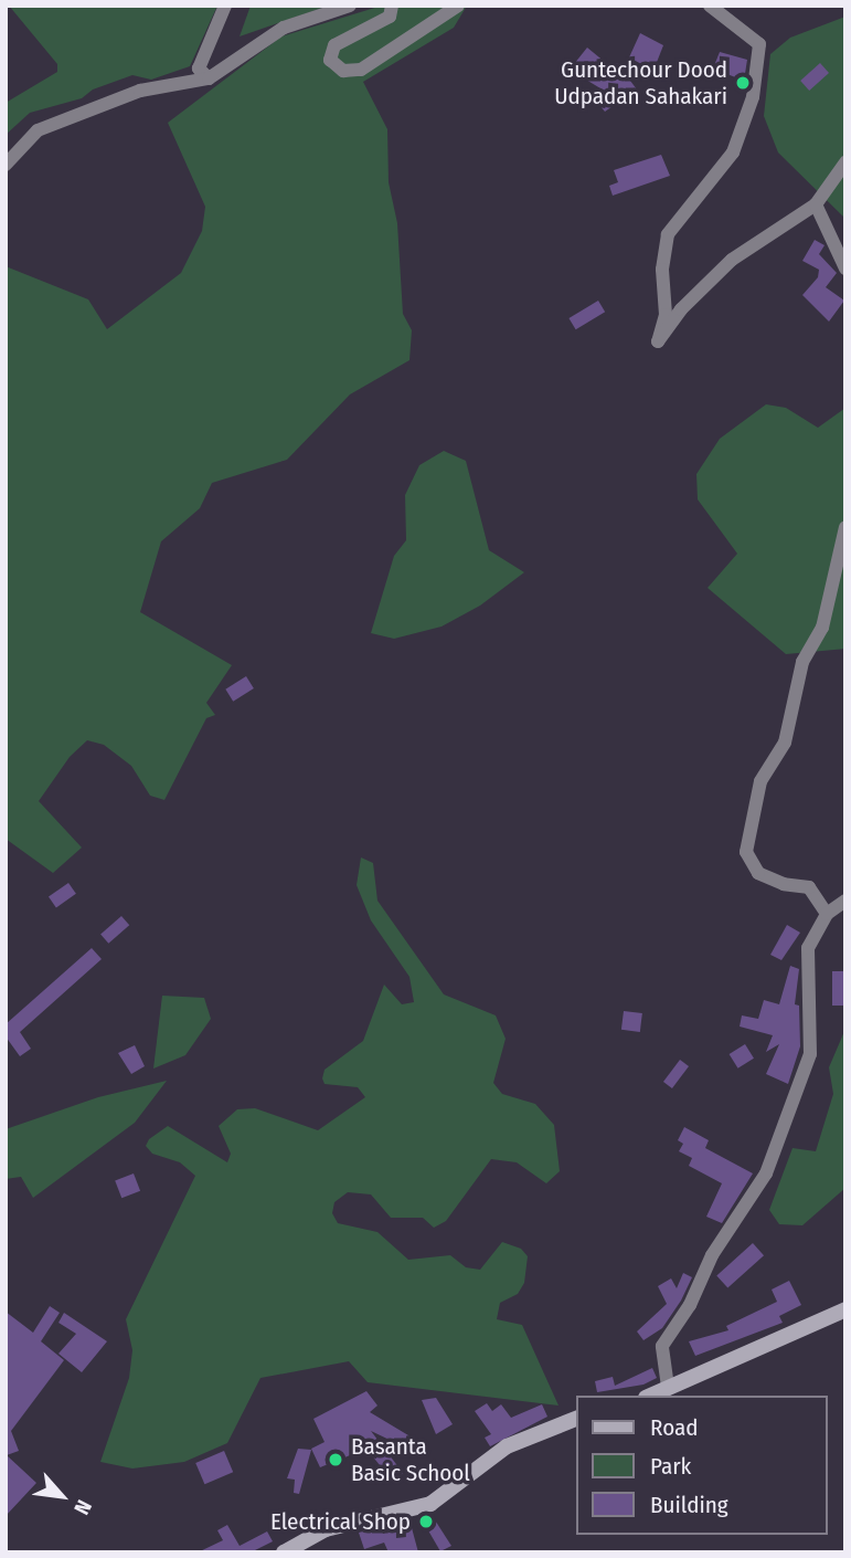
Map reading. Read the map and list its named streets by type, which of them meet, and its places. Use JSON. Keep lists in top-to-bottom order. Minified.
{"places":["Guntechour Dood Udpadan Sahakari","Basanta Basic School","Electrical Shop"],"legend":["Road","Park","Building"],"north":"bottom right"}
